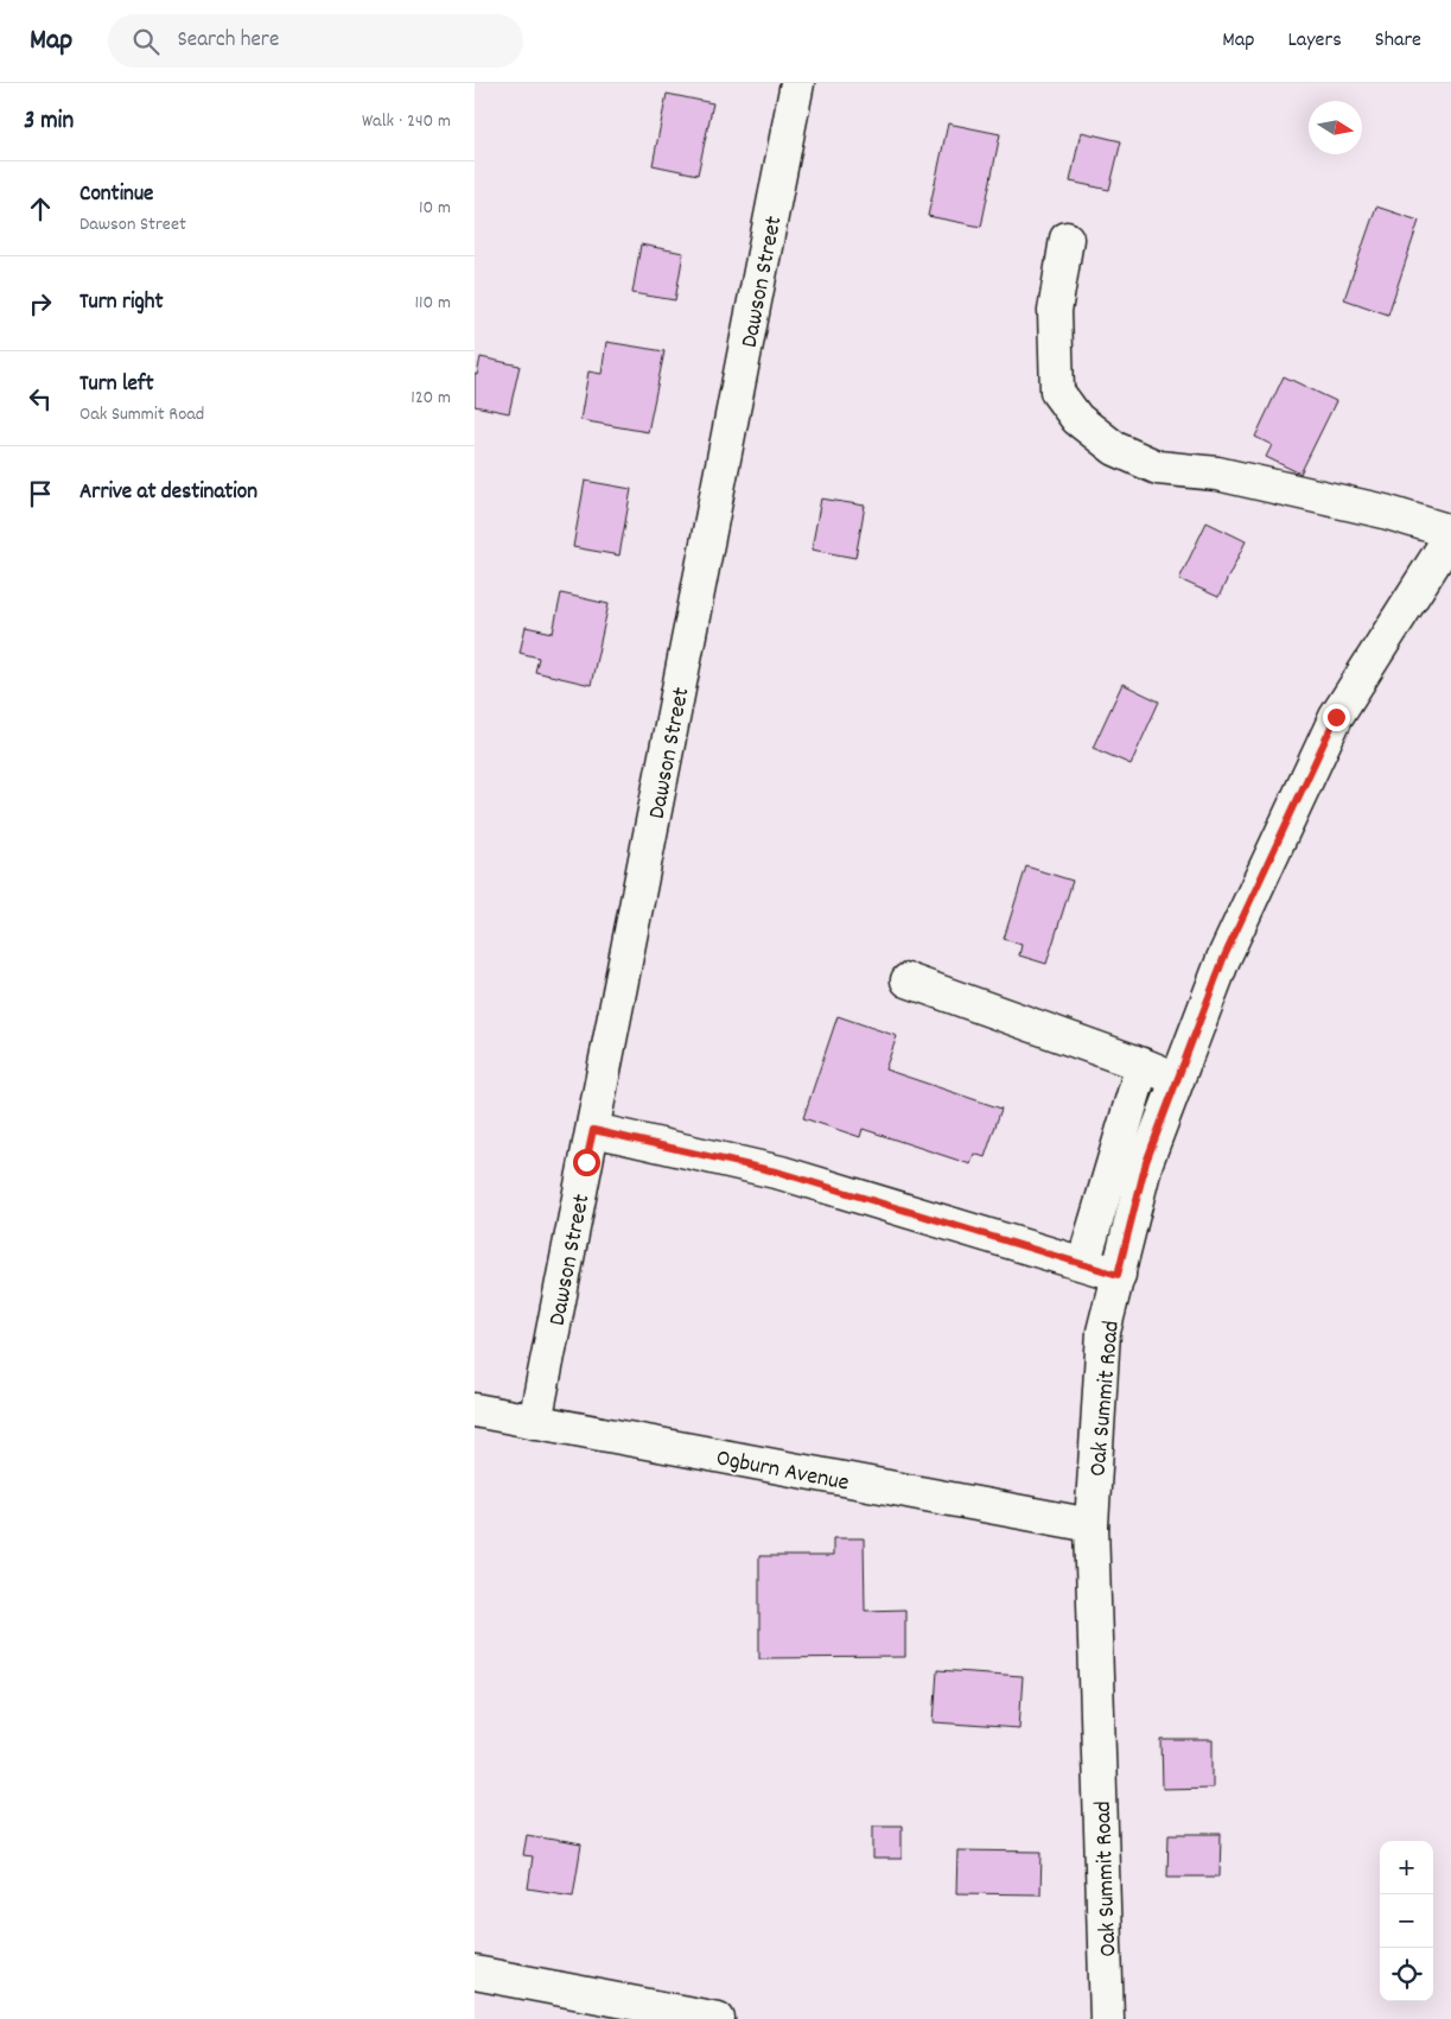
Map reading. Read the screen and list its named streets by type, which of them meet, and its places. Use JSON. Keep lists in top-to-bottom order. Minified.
{"streets":{"street":["Dawson Street","Oak Summit Road","Ogburn Avenue"]},"crossings":[["Dawson Street","Ogburn Avenue"],["Oak Summit Road","Ogburn Avenue"]],"north":"right","page":{"header":"Map","search":"Search here","nav":["Map","Layers","Share"],"heading":["3 min","Walk · 240 m"],"list":[["Continue","Dawson Street","10 m"],["Turn right","110 m"],["Turn left","Oak Summit Road","120 m"],"Arrive at destination"],"map_buttons":["+","−"]}}
